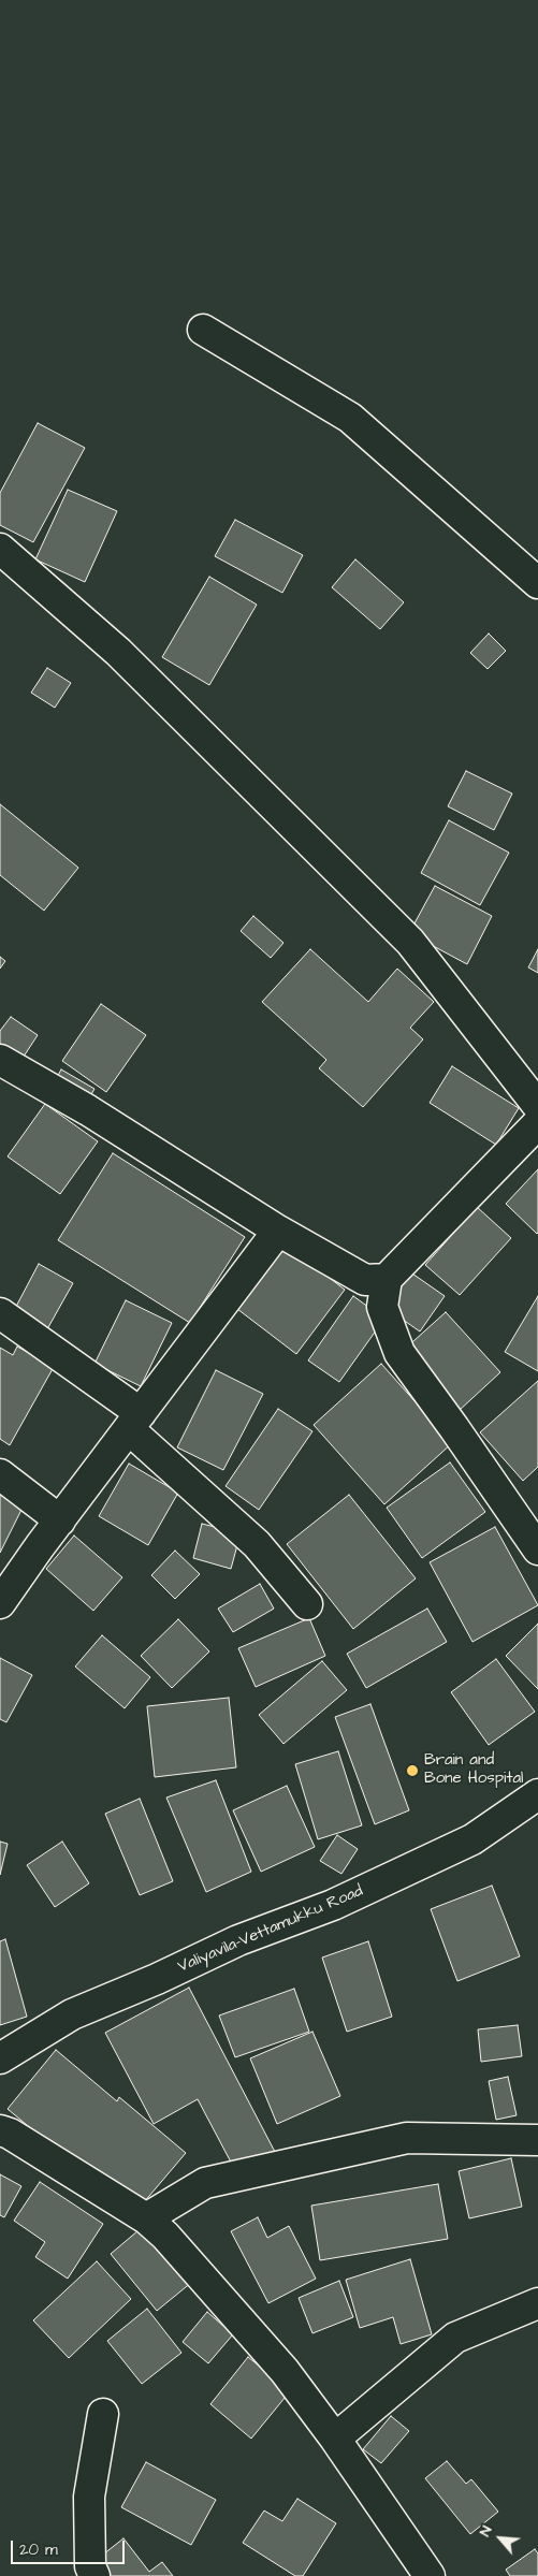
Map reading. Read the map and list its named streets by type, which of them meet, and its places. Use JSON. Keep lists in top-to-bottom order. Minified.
{"streets":{"street":["Valiyavila-Vettamukku Road"]},"places":["Brain and Bone Hospital"],"scale_bar":"20 m","north":"top left"}
